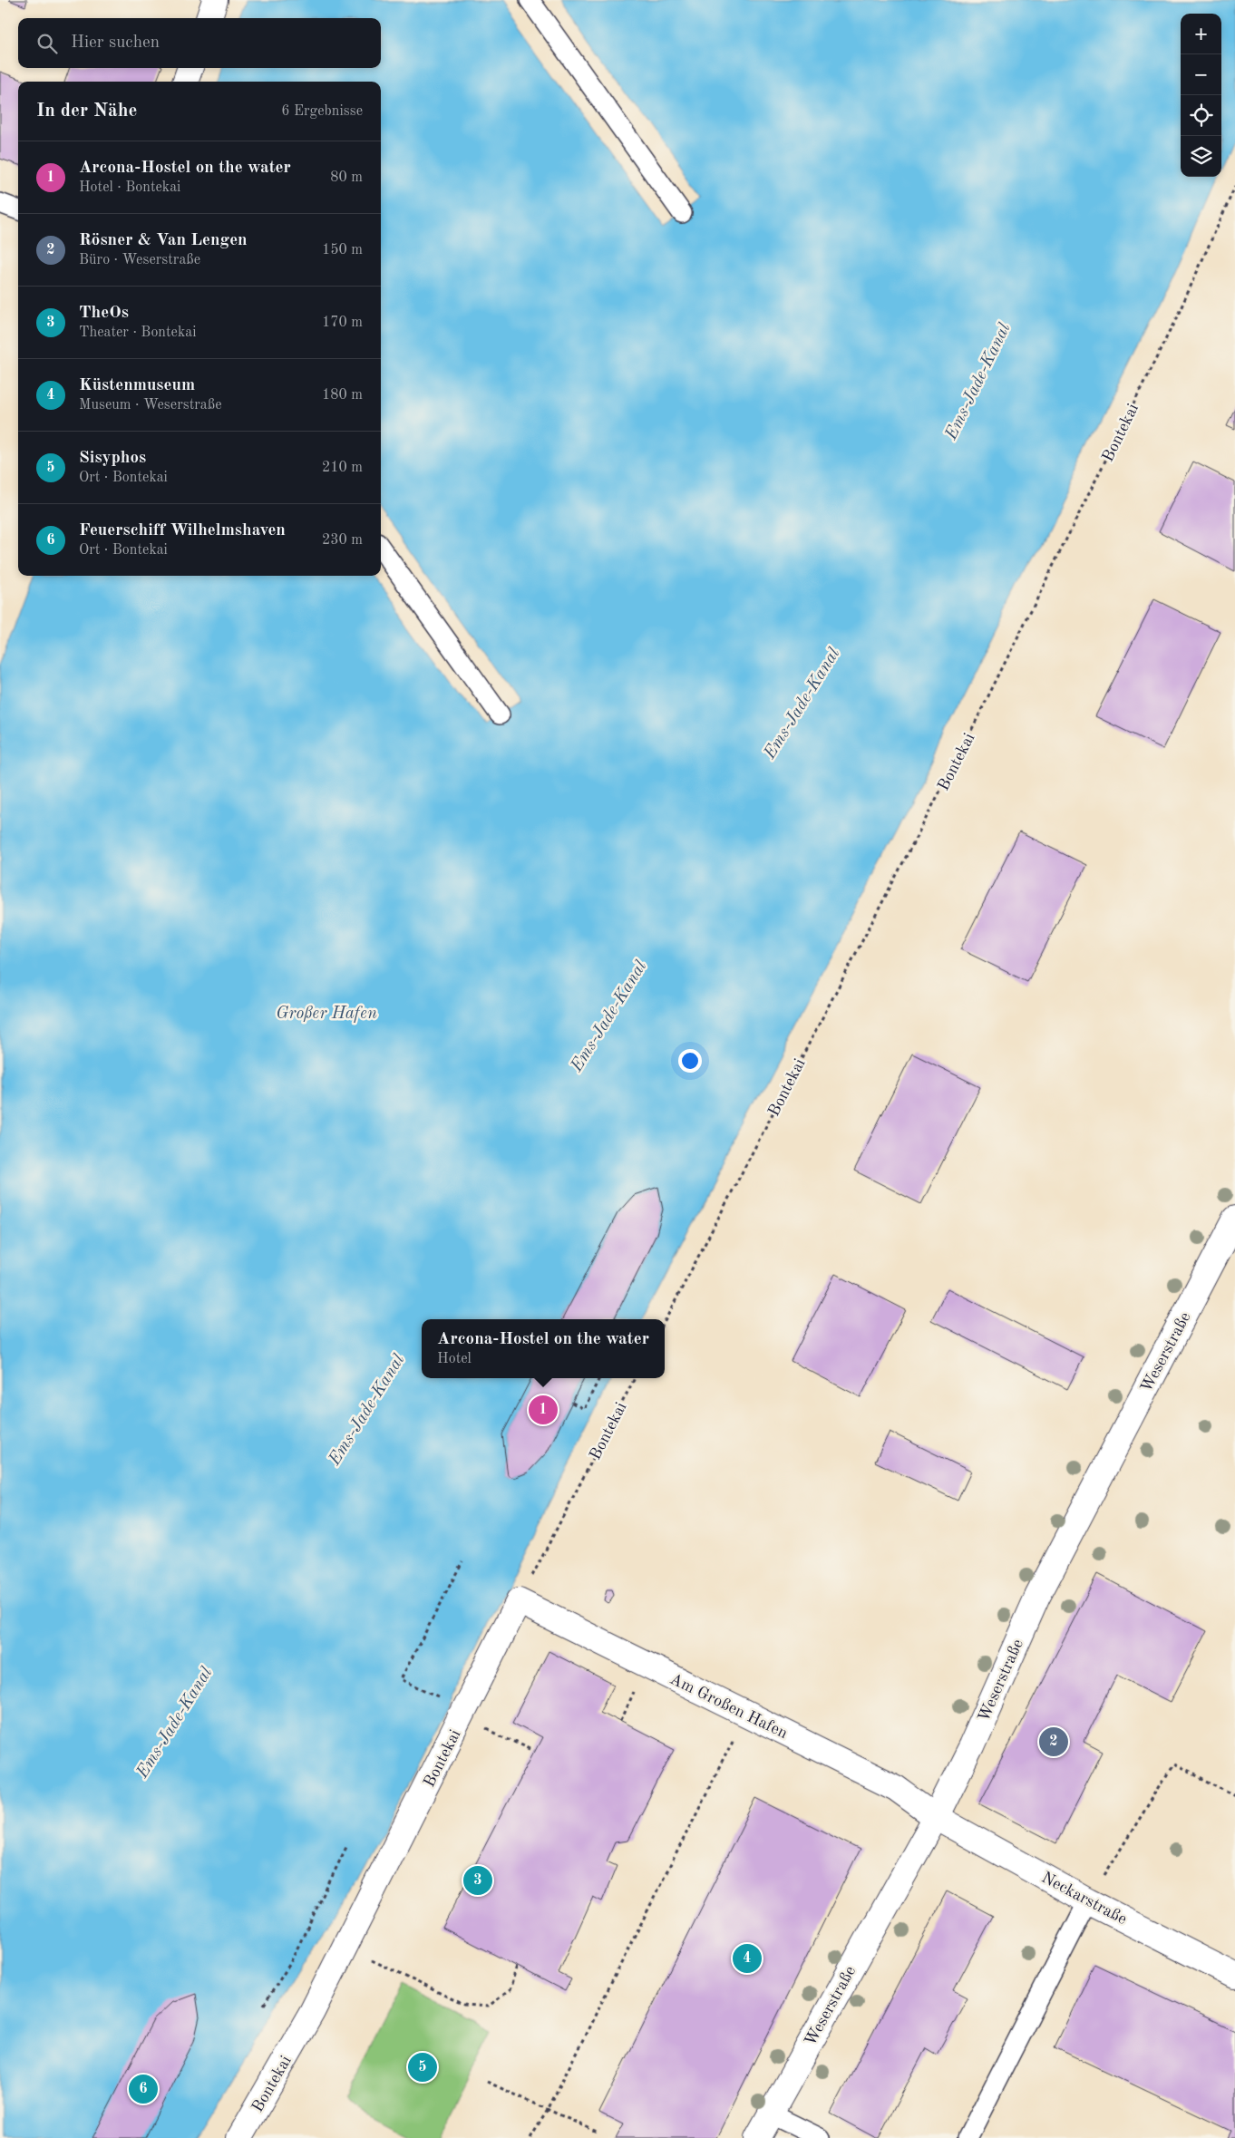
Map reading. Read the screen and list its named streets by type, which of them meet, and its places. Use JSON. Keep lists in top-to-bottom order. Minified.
{"streets":{"street":["Bontekai","Weserstraße","Am Großen Hafen","Neckarstraße"]},"crossings":[["Bontekai","Am Großen Hafen"],["Weserstraße","Am Großen Hafen"],["Weserstraße","Neckarstraße"],["Am Großen Hafen","Neckarstraße"]],"water":["Ems-Jade-Kanal","Großer Hafen"],"page":{"map_buttons":["+","−"],"search":"Hier suchen","heading":["In der Nähe","6 Ergebnisse"],"list":[{"mark":"1","name":"Arcona-Hostel on the water","note":"Hotel · Bontekai","value":"80 m"},{"mark":"2","name":"Rösner & Van Lengen","note":"Büro · Weserstraße","value":"150 m"},{"mark":"3","name":"TheOs","note":"Theater · Bontekai","value":"170 m"},{"mark":"4","name":"Küstenmuseum","note":"Museum · Weserstraße","value":"180 m"},{"mark":"5","name":"Sisyphos","note":"Ort · Bontekai","value":"210 m"},{"mark":"6","name":"Feuerschiff Wilhelmshaven","note":"Ort · Bontekai","value":"230 m"}],"popup":["Arcona-Hostel on the water","Hotel"],"pins":["1","2","3","4","5","6"]}}
